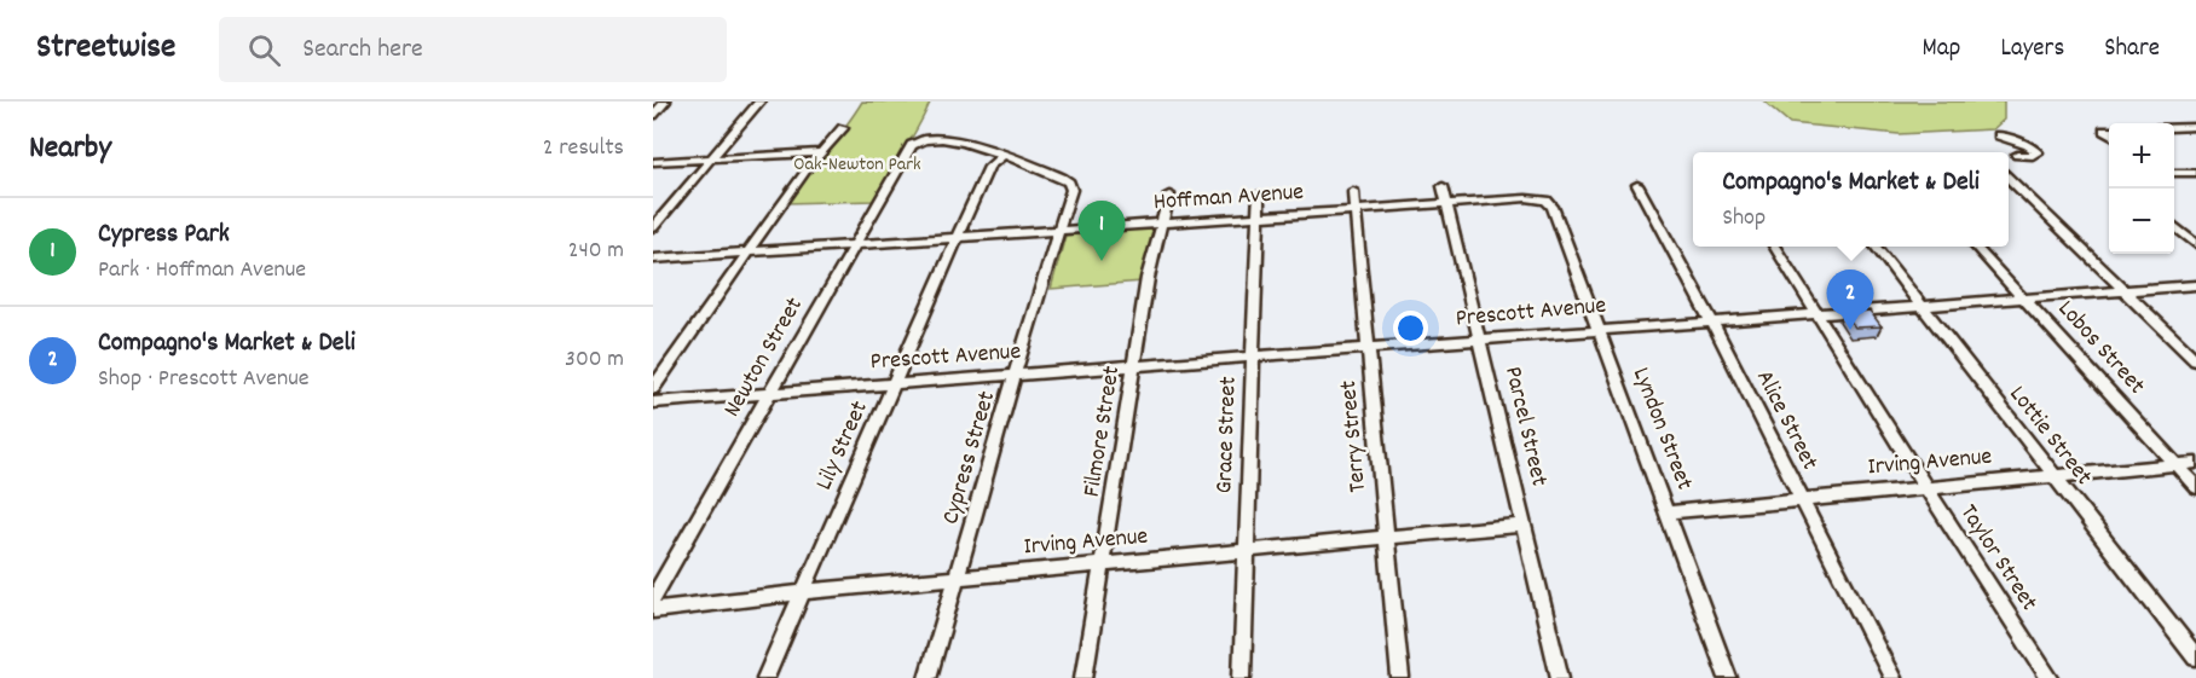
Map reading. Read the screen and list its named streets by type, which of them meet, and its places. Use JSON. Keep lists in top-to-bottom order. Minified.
{"streets":{"street":["Hoffman Avenue","Prescott Avenue","Lobos Street","Newton Street","Alice Street","Parcel Street","Lyndon Street","Filmore Street","Grace Street","Terry Street","Lottie Street","Lily Street","Cypress Street","Irving Avenue","Taylor Street"]},"crossings":[["Hoffman Avenue","Newton Street"],["Hoffman Avenue","Parcel Street"],["Hoffman Avenue","Lyndon Street"],["Hoffman Avenue","Filmore Street"],["Hoffman Avenue","Grace Street"],["Hoffman Avenue","Terry Street"],["Hoffman Avenue","Lily Street"],["Hoffman Avenue","Cypress Street"],["Prescott Avenue","Lobos Street"],["Prescott Avenue","Newton Street"],["Prescott Avenue","Alice Street"],["Prescott Avenue","Parcel Street"],["Prescott Avenue","Lyndon Street"],["Prescott Avenue","Filmore Street"],["Prescott Avenue","Grace Street"],["Prescott Avenue","Terry Street"],["Prescott Avenue","Lottie Street"],["Prescott Avenue","Lily Street"],["Prescott Avenue","Cypress Street"],["Prescott Avenue","Taylor Street"],["Lobos Street","Irving Avenue"],["Newton Street","Lily Street"],["Newton Street","Cypress Street"],["Alice Street","Irving Avenue"],["Parcel Street","Irving Avenue"],["Lyndon Street","Irving Avenue"],["Filmore Street","Irving Avenue"],["Grace Street","Irving Avenue"],["Terry Street","Irving Avenue"],["Lottie Street","Irving Avenue"],["Lily Street","Cypress Street"],["Lily Street","Irving Avenue"],["Cypress Street","Irving Avenue"],["Irving Avenue","Taylor Street"]],"parks":["Oak-Newton Park"],"page":{"header":"Streetwise","search":"Search here","nav":["Map","Layers","Share"],"heading":["Nearby","2 results"],"map_buttons":["+","−"],"popup":["Compagno's Market & Deli","Shop"],"list":[{"mark":"1","name":"Cypress Park","note":"Park · Hoffman Avenue","value":"240 m"},{"mark":"2","name":"Compagno's Market & Deli","note":"Shop · Prescott Avenue","value":"300 m"}],"pins":["1","2"]}}
